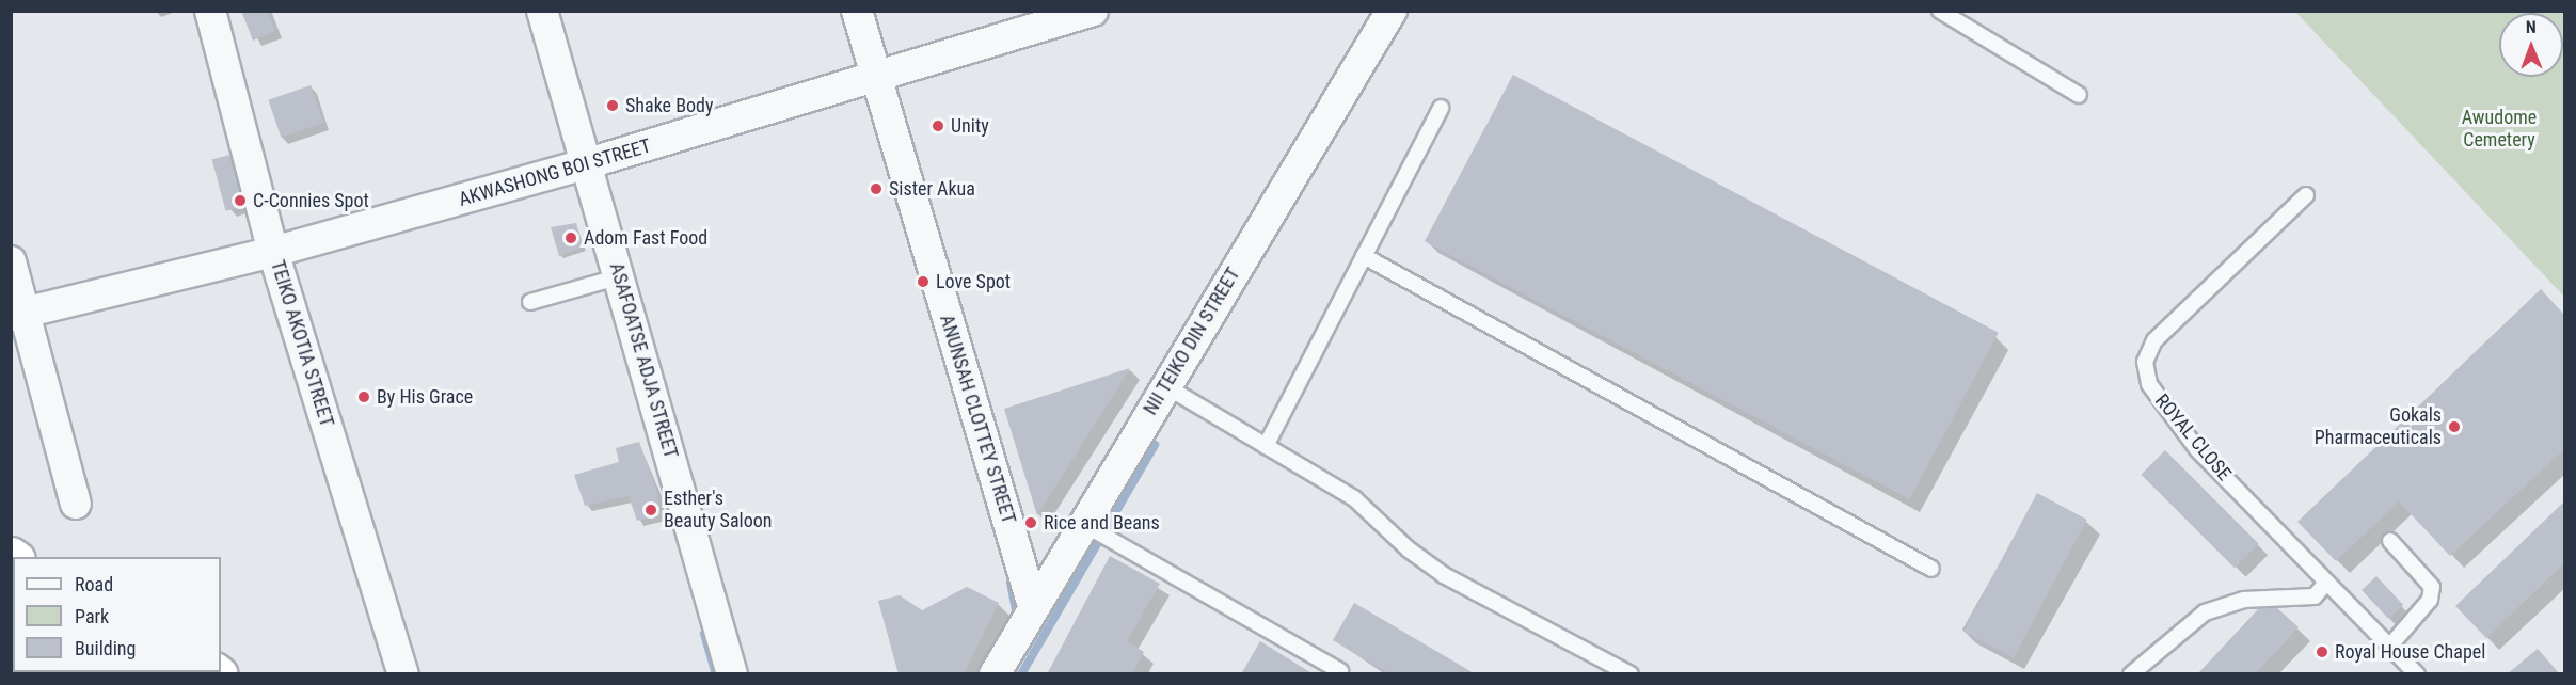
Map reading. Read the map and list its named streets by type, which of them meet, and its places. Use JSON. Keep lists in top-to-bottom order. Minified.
{"streets":{"street":["AKWASHONG BOI STREET","NII TEIKO DIN STREET","TEIKO AKOTIA STREET","ASAFOATSE ADJA STREET","ANUNSAH CLOTTEY STREET"],"lane":["ROYAL CLOSE"]},"crossings":[["AKWASHONG BOI STREET","TEIKO AKOTIA STREET"],["AKWASHONG BOI STREET","ASAFOATSE ADJA STREET"],["AKWASHONG BOI STREET","ANUNSAH CLOTTEY STREET"],["NII TEIKO DIN STREET","ANUNSAH CLOTTEY STREET"]],"parks":["Awudome Cemetery"],"places":["Shake Body","Unity","Sister Akua","C-Connies Spot","Adom Fast Food","Love Spot","By His Grace","Gokals Pharmaceuticals","Esther's Beauty Saloon","Rice and Beans","Royal House Chapel"],"legend":["Road","Park","Building"],"north":"top"}
